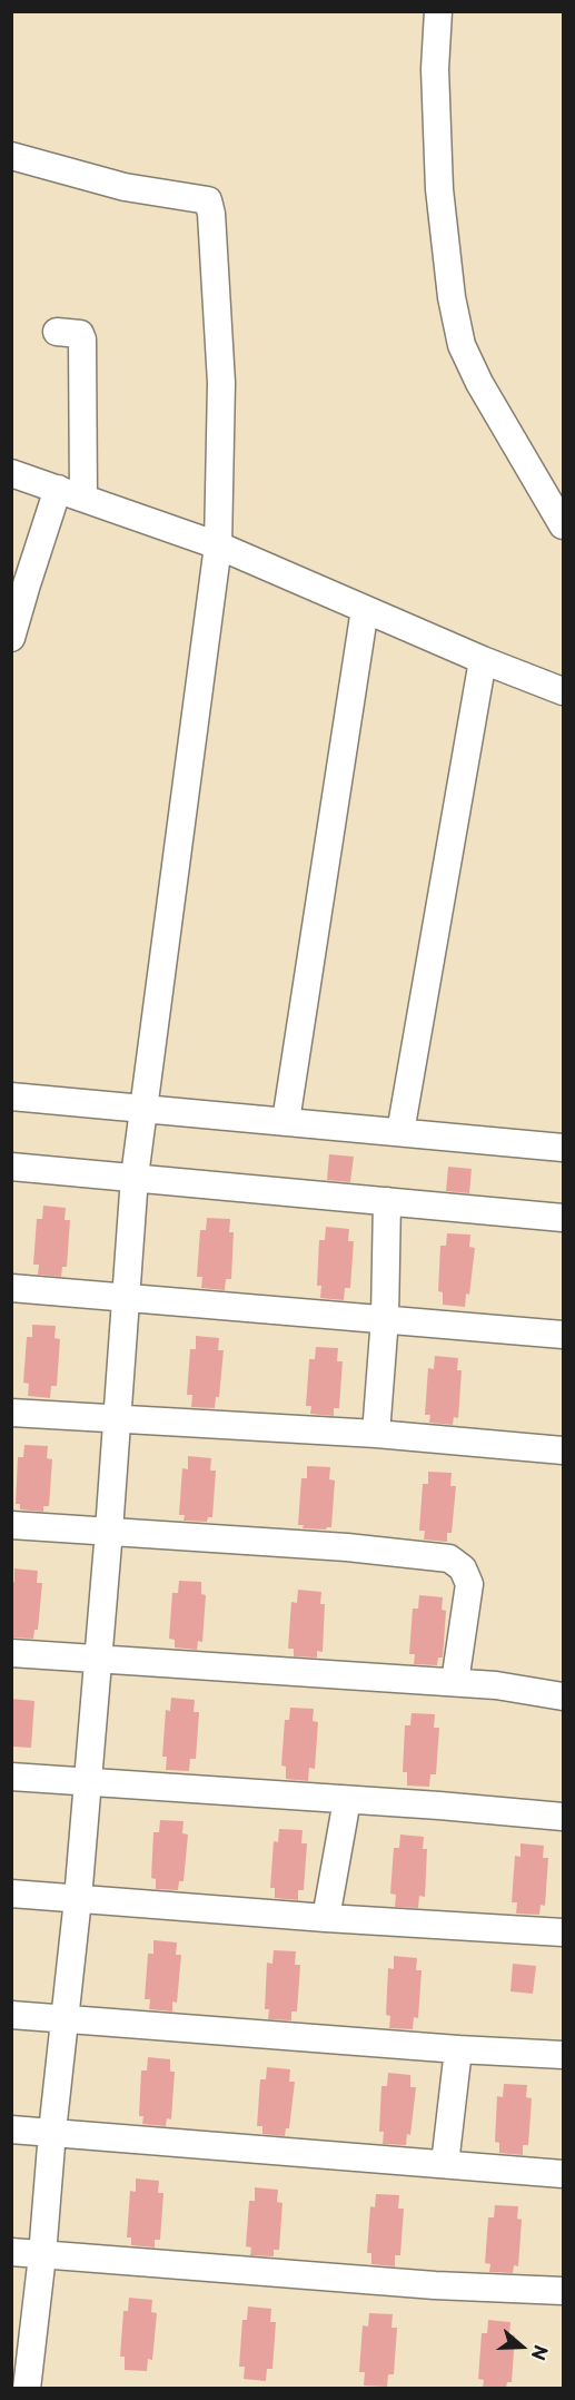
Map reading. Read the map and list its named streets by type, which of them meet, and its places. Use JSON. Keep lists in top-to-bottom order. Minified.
{"north":"right"}
